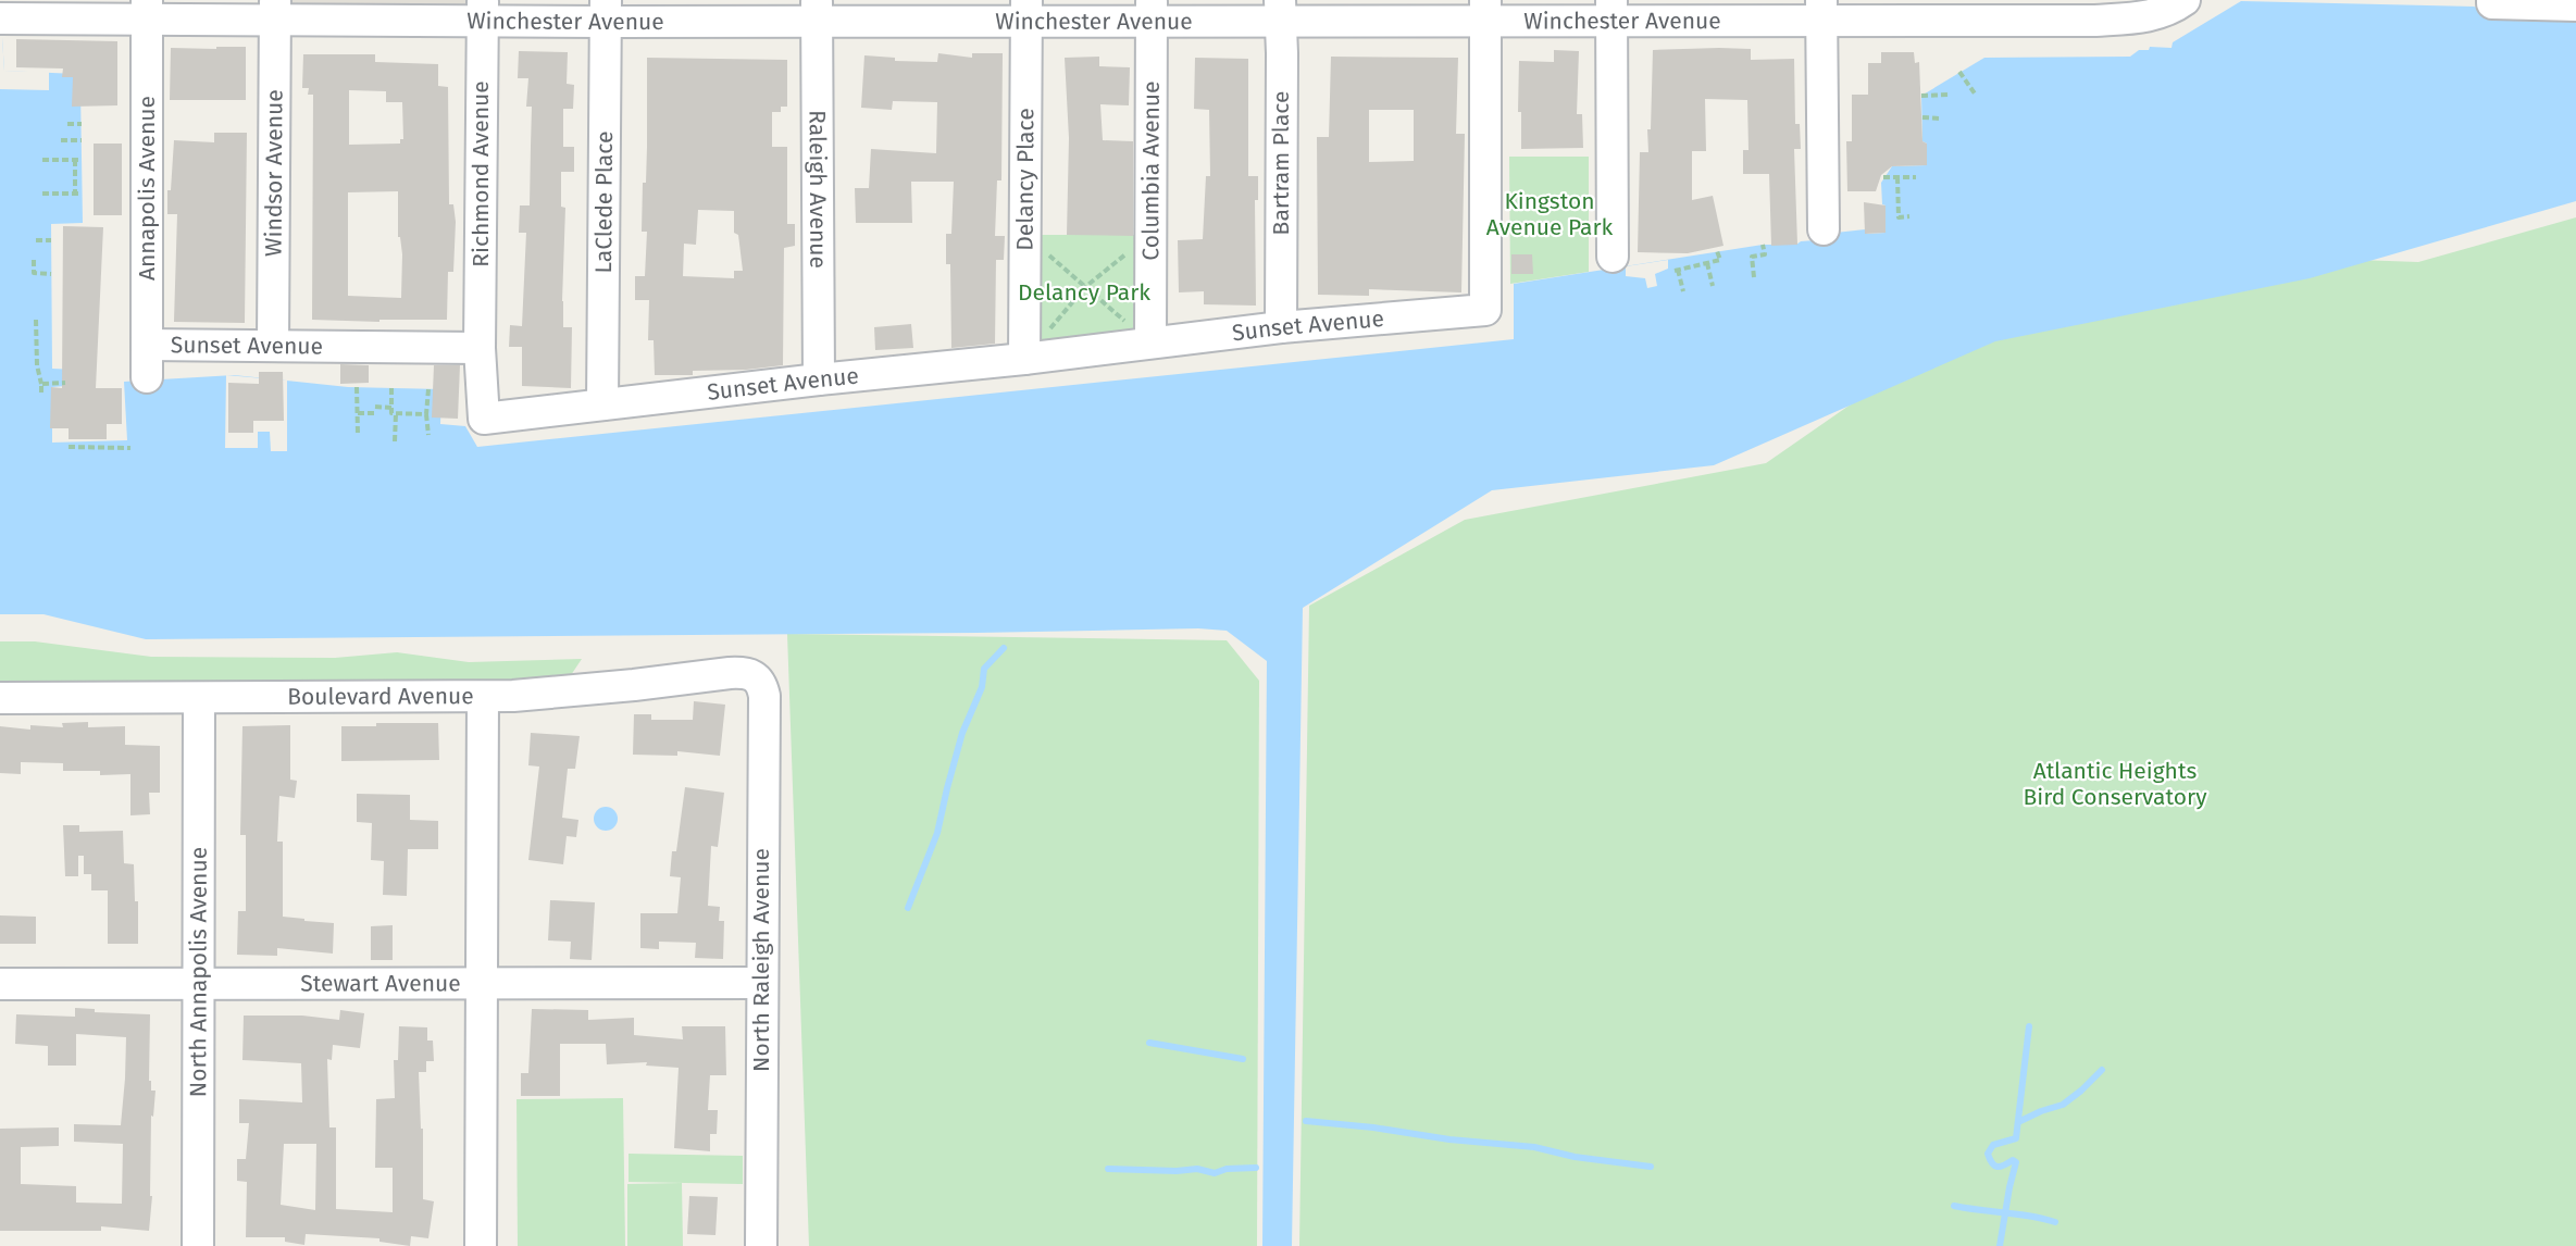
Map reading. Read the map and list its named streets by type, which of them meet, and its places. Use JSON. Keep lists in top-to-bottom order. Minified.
{"streets":{"street":["Winchester Avenue","Bartram Place","Columbia Avenue","Windsor Avenue","Richmond Avenue","Delancy Place","Annapolis Avenue","Raleigh Avenue","LaClede Place","Sunset Avenue","Boulevard Avenue","North Raleigh Avenue","North Annapolis Avenue","Stewart Avenue"]},"crossings":[["Winchester Avenue","Bartram Place"],["Winchester Avenue","Columbia Avenue"],["Winchester Avenue","Windsor Avenue"],["Winchester Avenue","Richmond Avenue"],["Winchester Avenue","Delancy Place"],["Winchester Avenue","Annapolis Avenue"],["Winchester Avenue","Raleigh Avenue"],["Winchester Avenue","LaClede Place"],["Winchester Avenue","Sunset Avenue"],["Bartram Place","Sunset Avenue"],["Columbia Avenue","Sunset Avenue"],["Windsor Avenue","Sunset Avenue"],["Richmond Avenue","Sunset Avenue"],["Delancy Place","Sunset Avenue"],["Annapolis Avenue","Sunset Avenue"],["Raleigh Avenue","Sunset Avenue"],["LaClede Place","Sunset Avenue"],["Boulevard Avenue","North Raleigh Avenue"],["Boulevard Avenue","North Annapolis Avenue"],["North Raleigh Avenue","Stewart Avenue"],["North Annapolis Avenue","Stewart Avenue"]],"parks":["Kingston Avenue Park","Delancy Park","Atlantic Heights Bird Conservatory"]}
